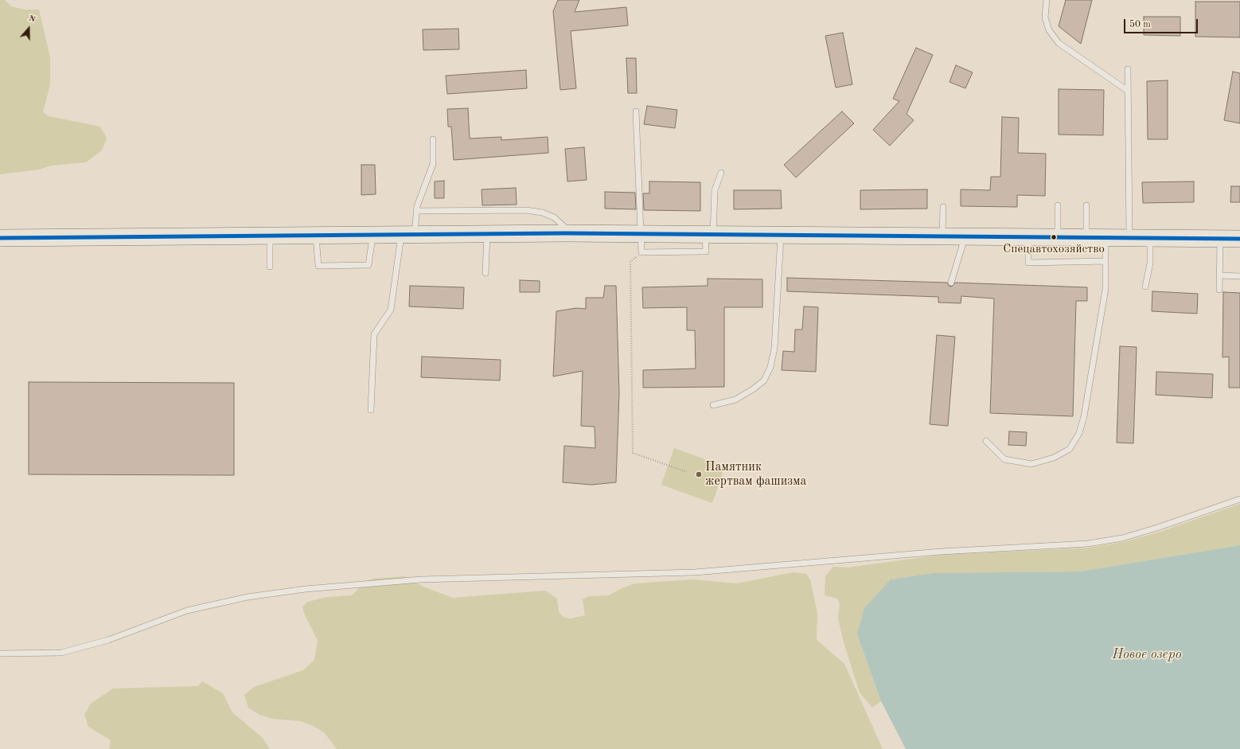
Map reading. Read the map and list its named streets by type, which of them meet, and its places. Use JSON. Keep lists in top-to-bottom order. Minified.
{"water":["Новое озеро"],"places":["Спецавтохозяйство","Памятник жертвам фашизма"],"scale_bar":"50 m","north":"top"}
